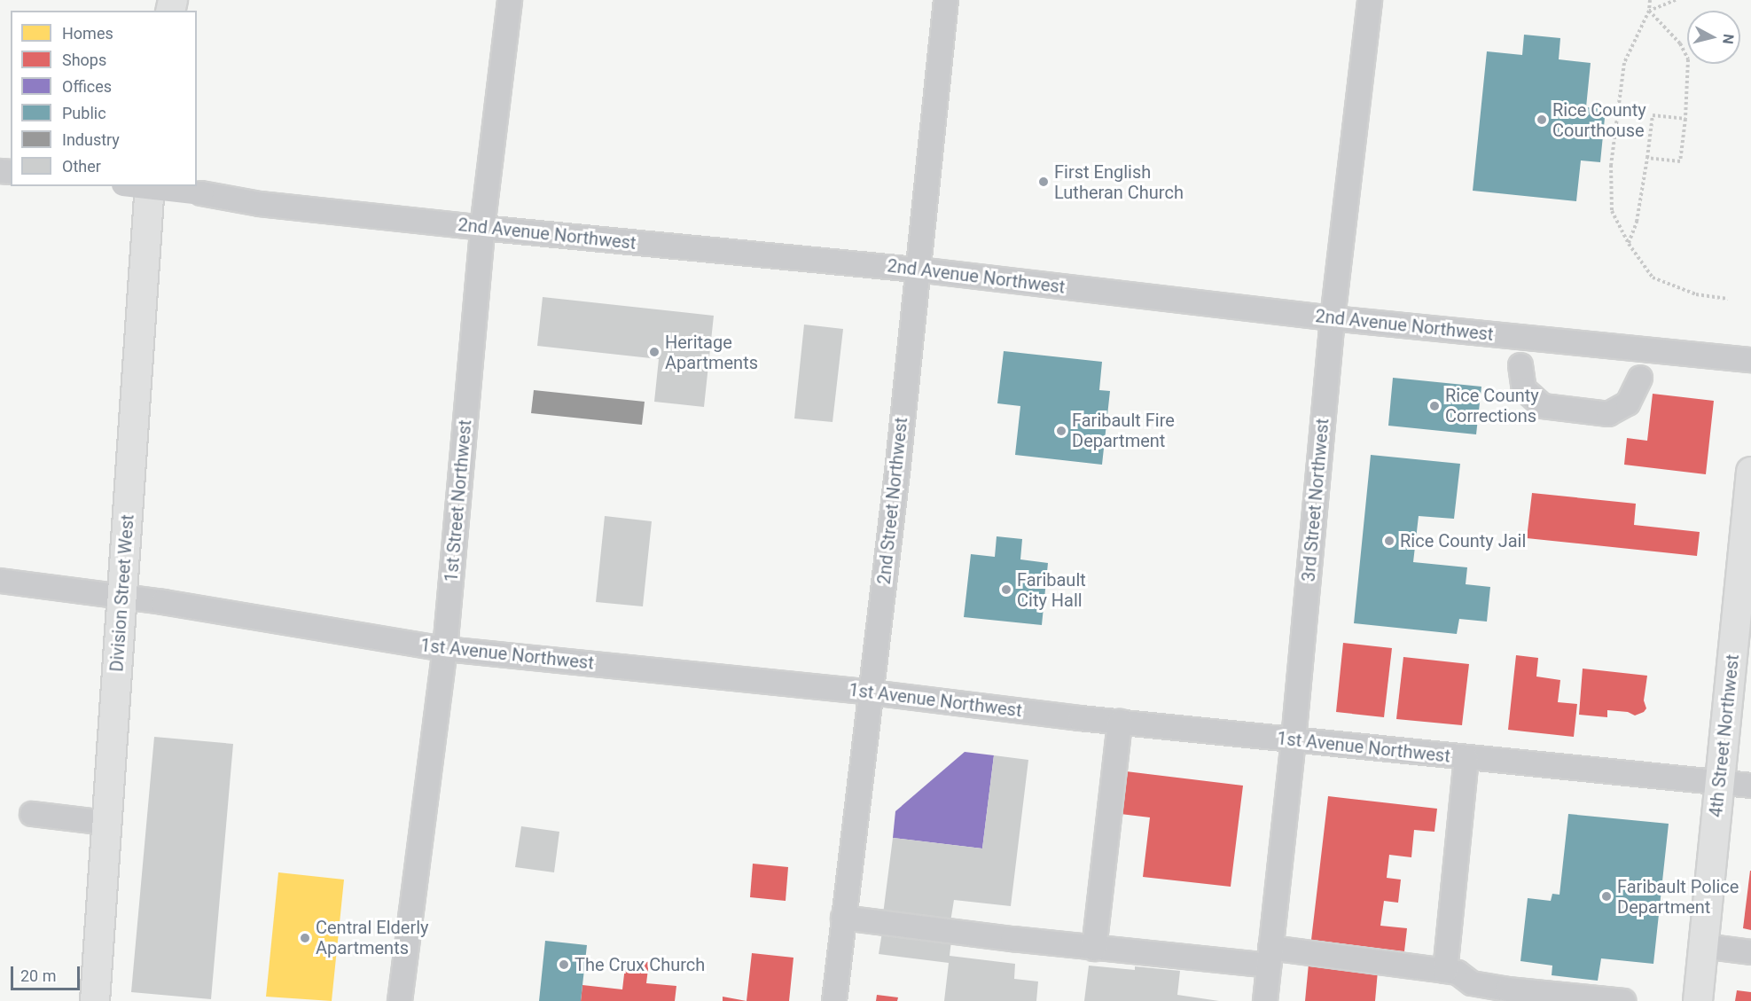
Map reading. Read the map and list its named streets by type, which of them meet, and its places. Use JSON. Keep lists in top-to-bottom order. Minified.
{"streets":{"main road":["Division Street West","4th Street Northwest"],"street":["2nd Avenue Northwest","3rd Street Northwest","1st Street Northwest","2nd Street Northwest","1st Avenue Northwest"]},"crossings":[["2nd Avenue Northwest","3rd Street Northwest"],["2nd Avenue Northwest","1st Street Northwest"],["2nd Avenue Northwest","2nd Street Northwest"],["3rd Street Northwest","1st Avenue Northwest"],["1st Street Northwest","1st Avenue Northwest"],["2nd Street Northwest","1st Avenue Northwest"],["Division Street West","1st Avenue Northwest"],["1st Avenue Northwest","4th Street Northwest"]],"places":["Rice County Courthouse","First English Lutheran Church","Heritage Apartments","Rice County Corrections","Faribault Fire Department","Rice County Jail","Faribault City Hall","Faribault Police Department","Central Elderly Apartments","The Crux Church"],"legend":["Homes","Shops","Offices","Public","Industry","Other"],"scale_bar":"20 m","north":"right"}
